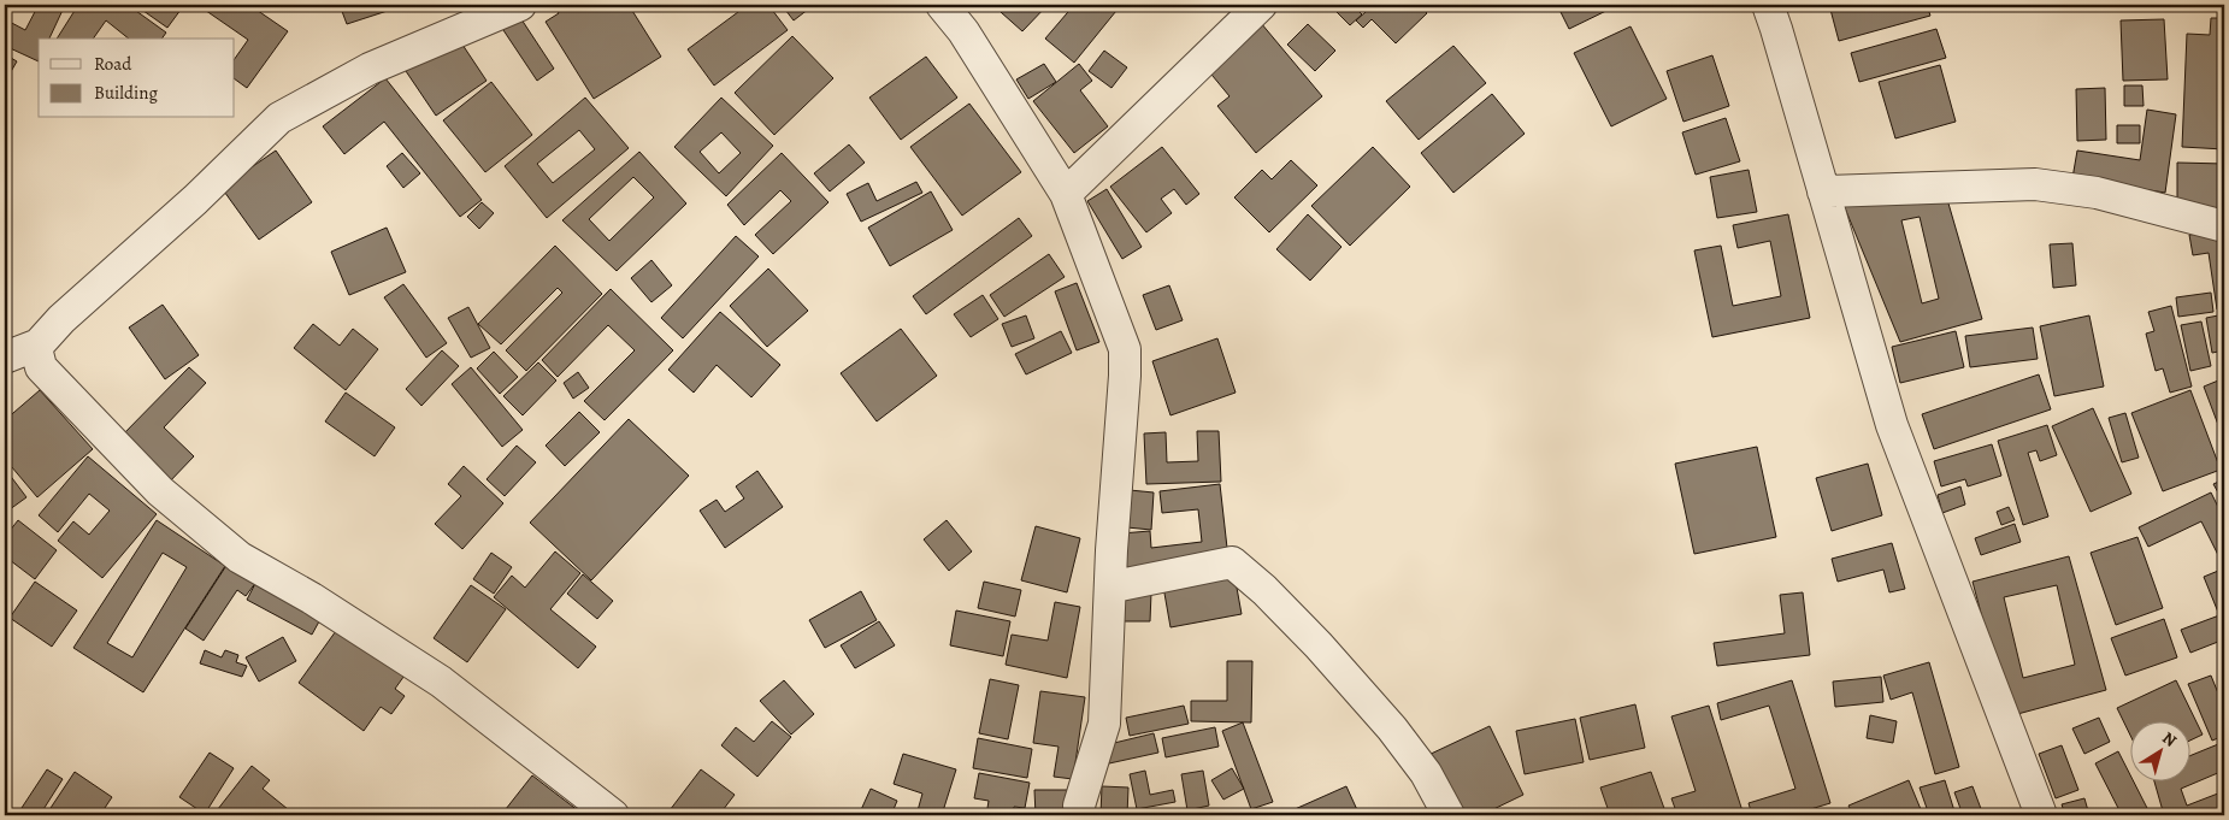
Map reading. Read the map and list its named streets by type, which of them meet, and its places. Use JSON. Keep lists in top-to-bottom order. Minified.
{"legend":["Road","Building"],"north":"top right"}
